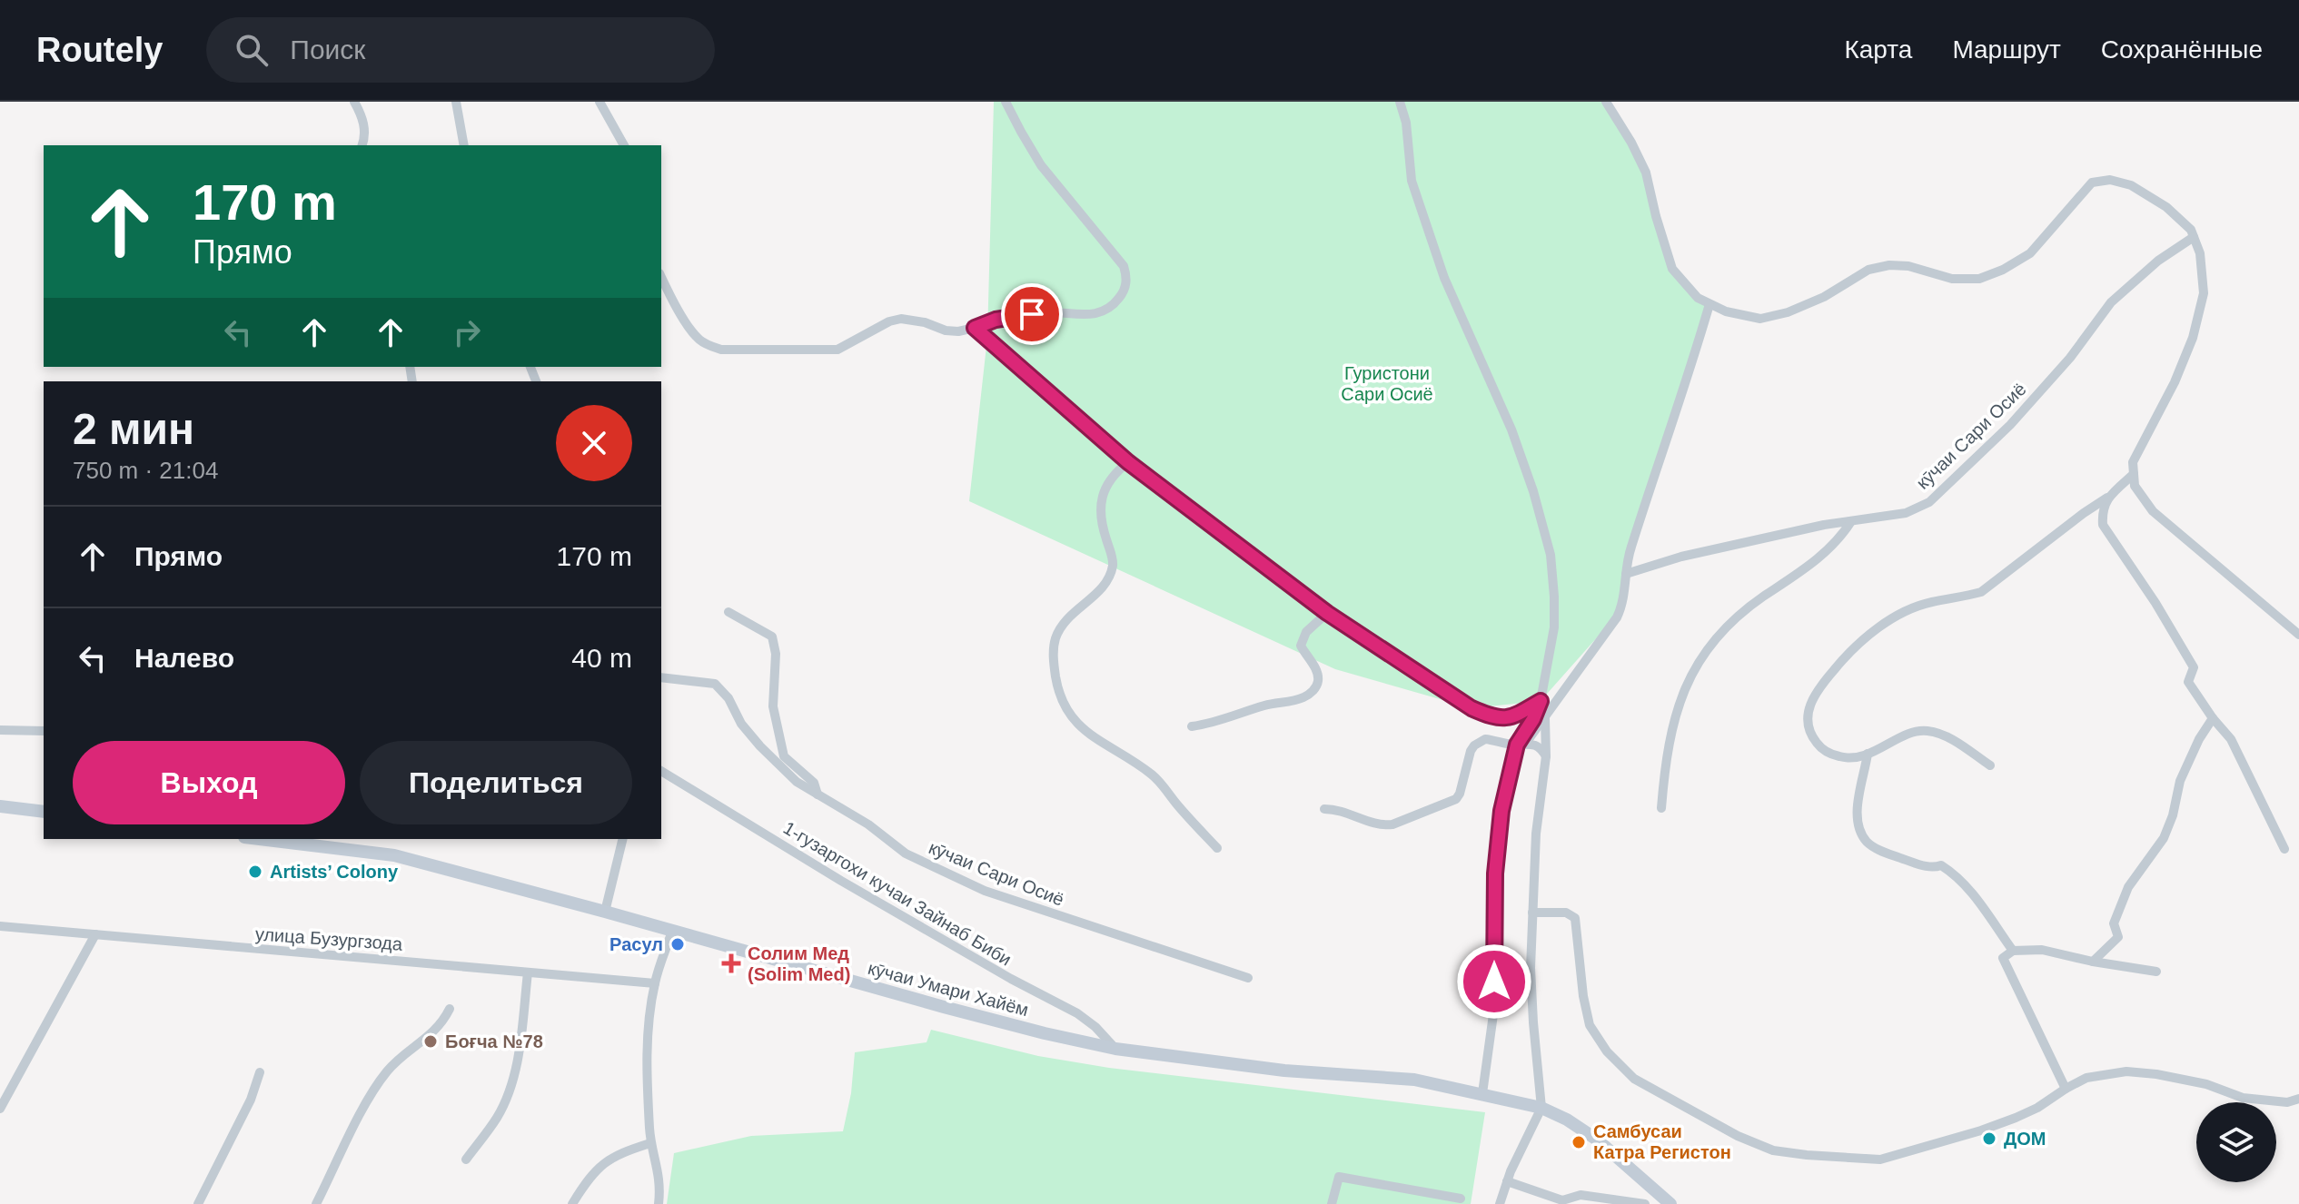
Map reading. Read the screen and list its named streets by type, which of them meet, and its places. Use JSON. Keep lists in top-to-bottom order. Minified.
{"streets":{"main road":["кӯчаи Умари Хайём"],"street":["кӯчаи Сари Осиё","1-гузаргохи кучаи Зайнаб Биби","улица Бузургзода"]},"crossings":[["1-гузаргохи кучаи Зайнаб Биби","кӯчаи Умари Хайём"]],"parks":["Гуристони Сари Осиё"],"places":{"other":["Artists’ Colony","Расул","Боғча №78","ДОМ","Самбусаи Катра Регистон"],"health":["Солим Мед (Solim Med)"]},"page":{"header":"Routely","search":"Поиск","nav":["Карта","Маршрут","Сохранённые"],"turn":["170 m","Прямо"],"heading":["2 мин","750 m · 21:04"],"list":[{"name":"Прямо","value":"170 m"},{"name":"Налево","value":"40 m"}],"buttons":["Выход","Поделиться"]}}
